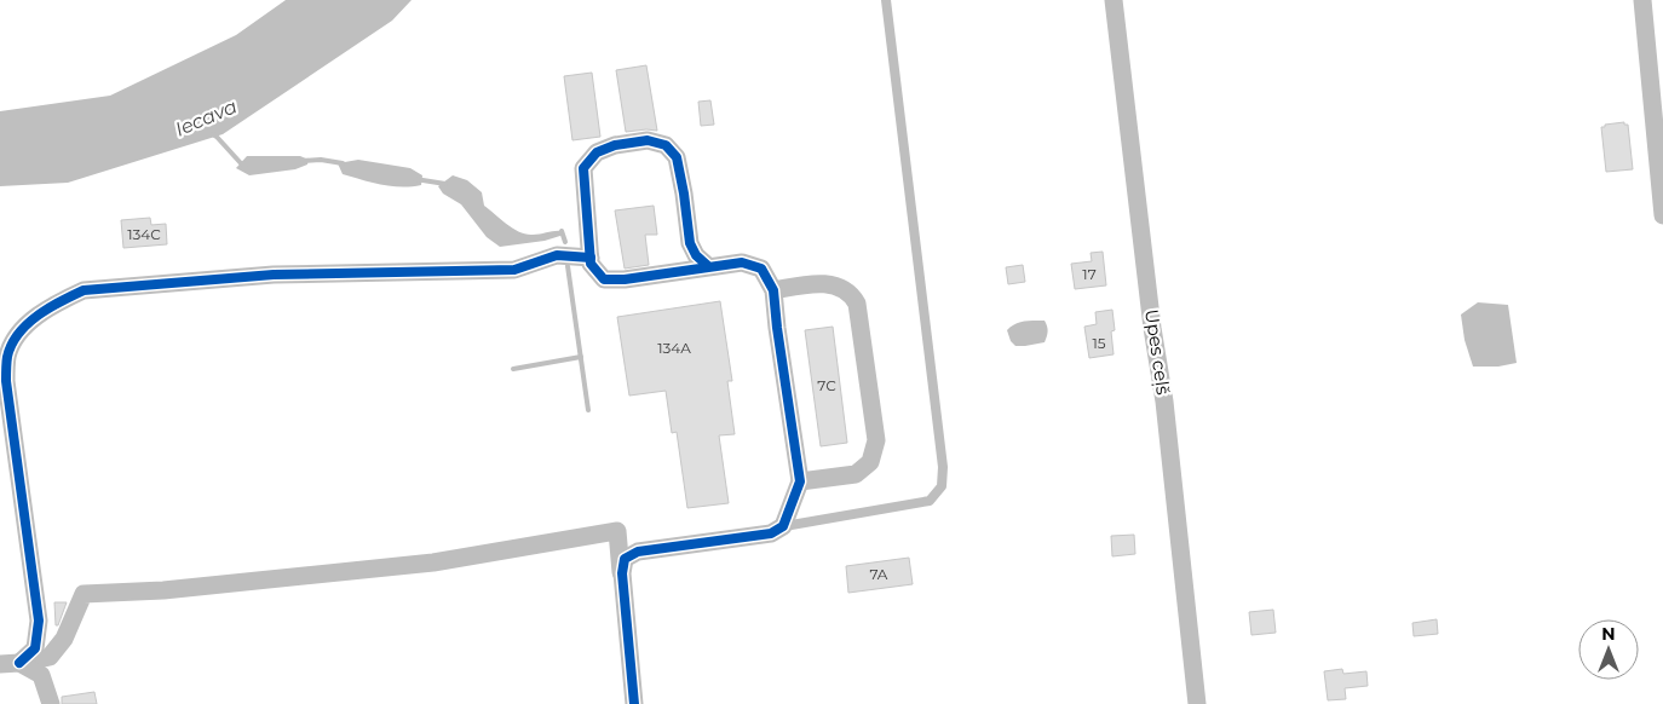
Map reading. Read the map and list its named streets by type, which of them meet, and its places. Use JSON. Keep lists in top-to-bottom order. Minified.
{"streets":{"street":["Upes ceļš"]},"water":["Iecava"],"house_numbers":["134C","17","15","134A","7C","7A"],"north":"top"}
